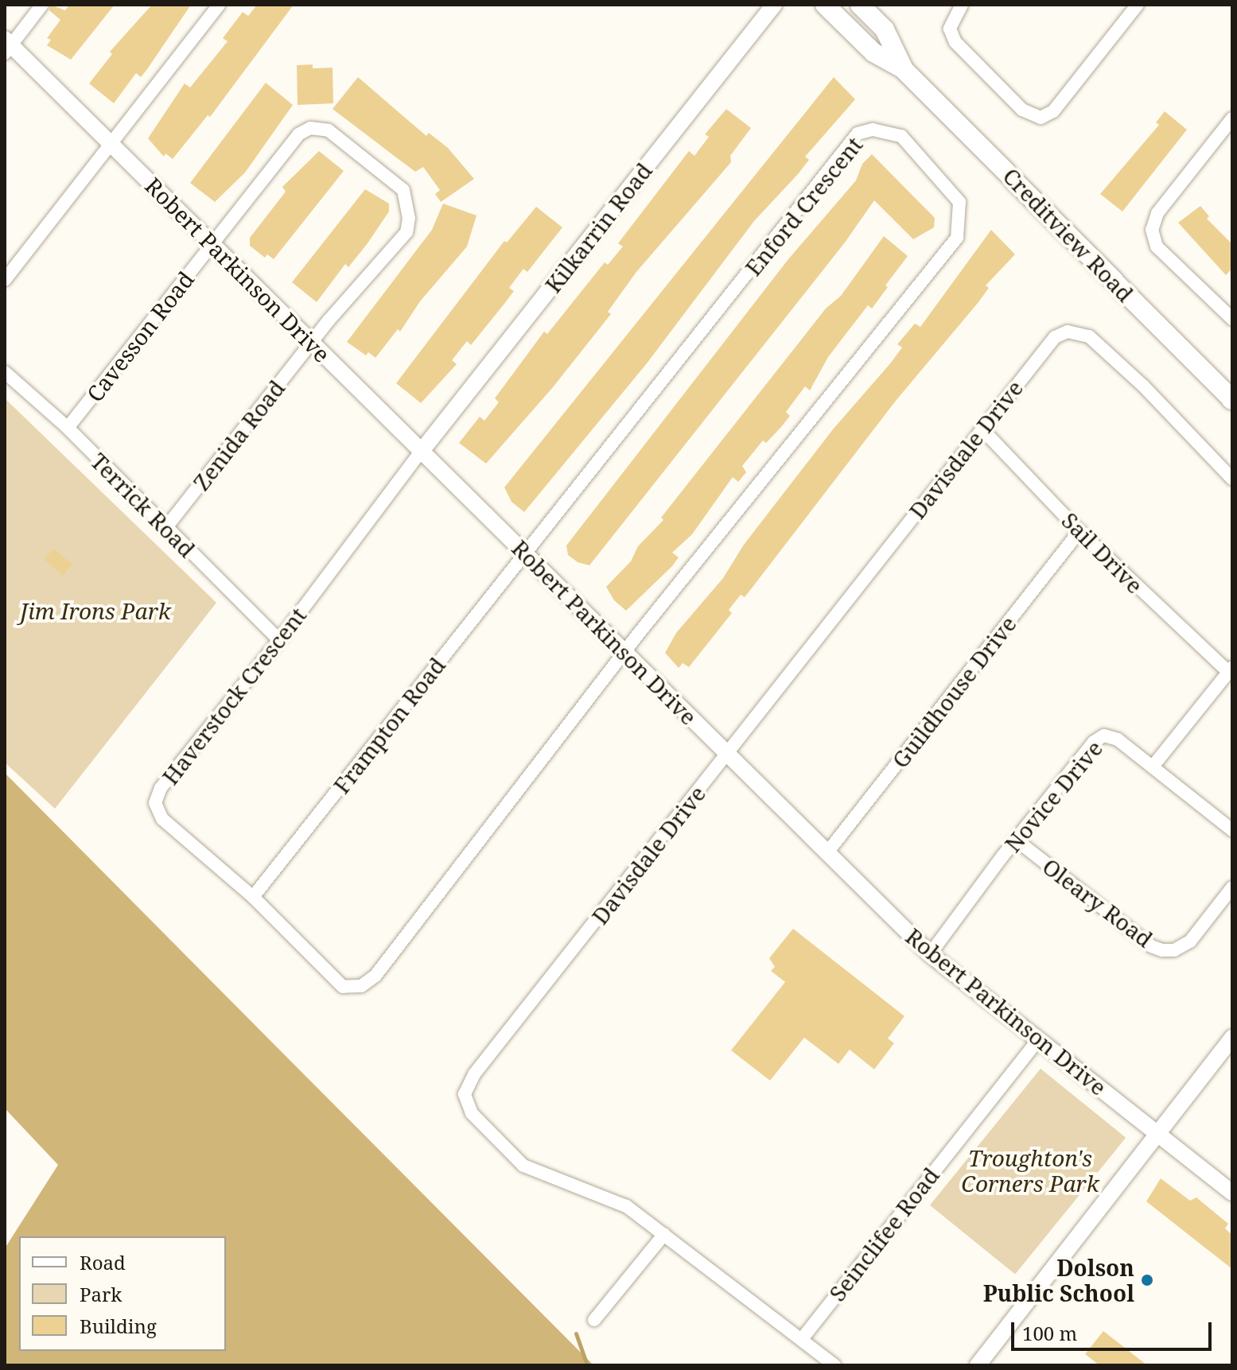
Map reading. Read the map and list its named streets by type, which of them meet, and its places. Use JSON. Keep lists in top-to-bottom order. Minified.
{"streets":{"main road":["Creditview Road"],"street":["Enford Crescent","Kilkarrin Road","Robert Parkinson Drive","Cavesson Road","Zenida Road","Davisdale Drive","Terrick Road","Sail Drive","Guildhouse Drive","Haverstock Crescent","Frampton Road","Novice Drive","Oleary Road","Seinclifee Road"]},"crossings":[["Enford Crescent","Robert Parkinson Drive"],["Enford Crescent","Haverstock Crescent"],["Enford Crescent","Frampton Road"],["Kilkarrin Road","Robert Parkinson Drive"],["Kilkarrin Road","Haverstock Crescent"],["Robert Parkinson Drive","Cavesson Road"],["Robert Parkinson Drive","Zenida Road"],["Robert Parkinson Drive","Davisdale Drive"],["Robert Parkinson Drive","Guildhouse Drive"],["Robert Parkinson Drive","Haverstock Crescent"],["Robert Parkinson Drive","Frampton Road"],["Robert Parkinson Drive","Novice Drive"],["Robert Parkinson Drive","Seinclifee Road"],["Cavesson Road","Zenida Road"],["Cavesson Road","Terrick Road"],["Zenida Road","Terrick Road"],["Davisdale Drive","Sail Drive"],["Davisdale Drive","Seinclifee Road"],["Terrick Road","Haverstock Crescent"],["Sail Drive","Guildhouse Drive"],["Haverstock Crescent","Frampton Road"],["Novice Drive","Oleary Road"]],"parks":["Jim Irons Park","Troughton's Corners Park"],"places":["Dolson Public School"],"legend":["Road","Park","Building"],"scale_bar":"100 m"}
